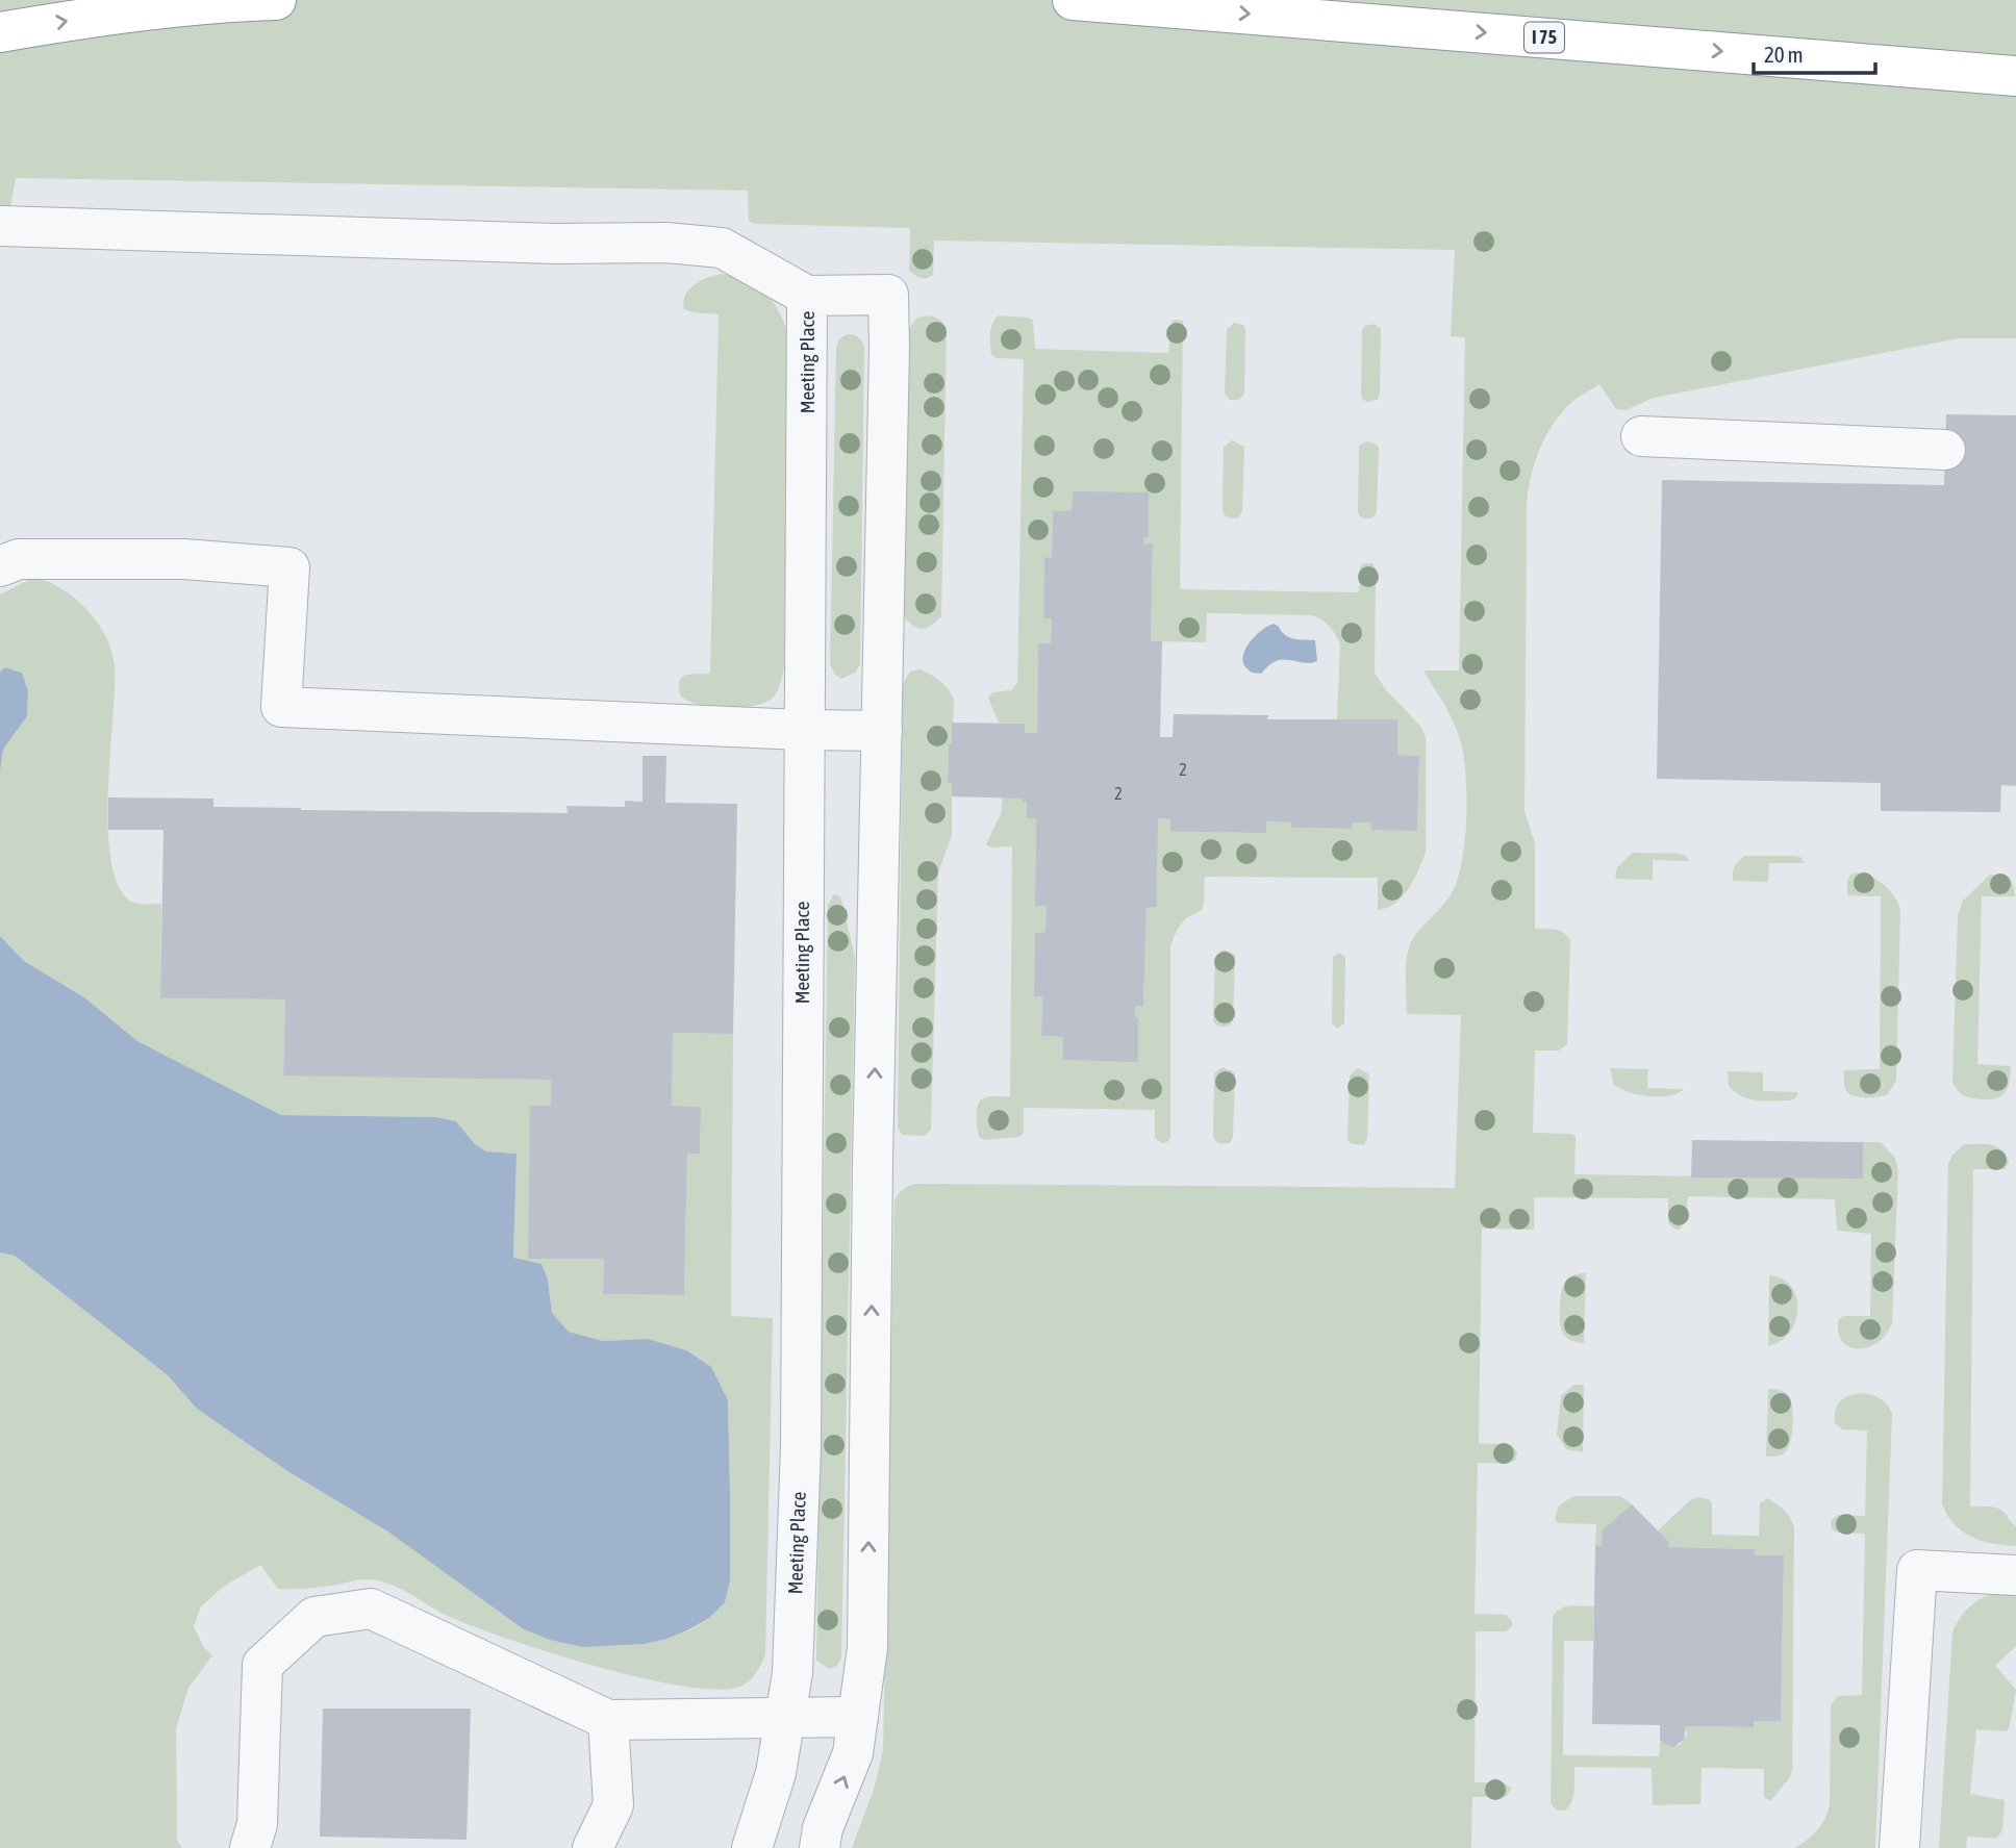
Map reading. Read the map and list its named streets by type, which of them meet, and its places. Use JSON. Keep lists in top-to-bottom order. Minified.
{"streets":{"highway":["I 75"],"street":["Meeting Place"]},"house_numbers":["2","2"],"scale_bar":"20 m"}
